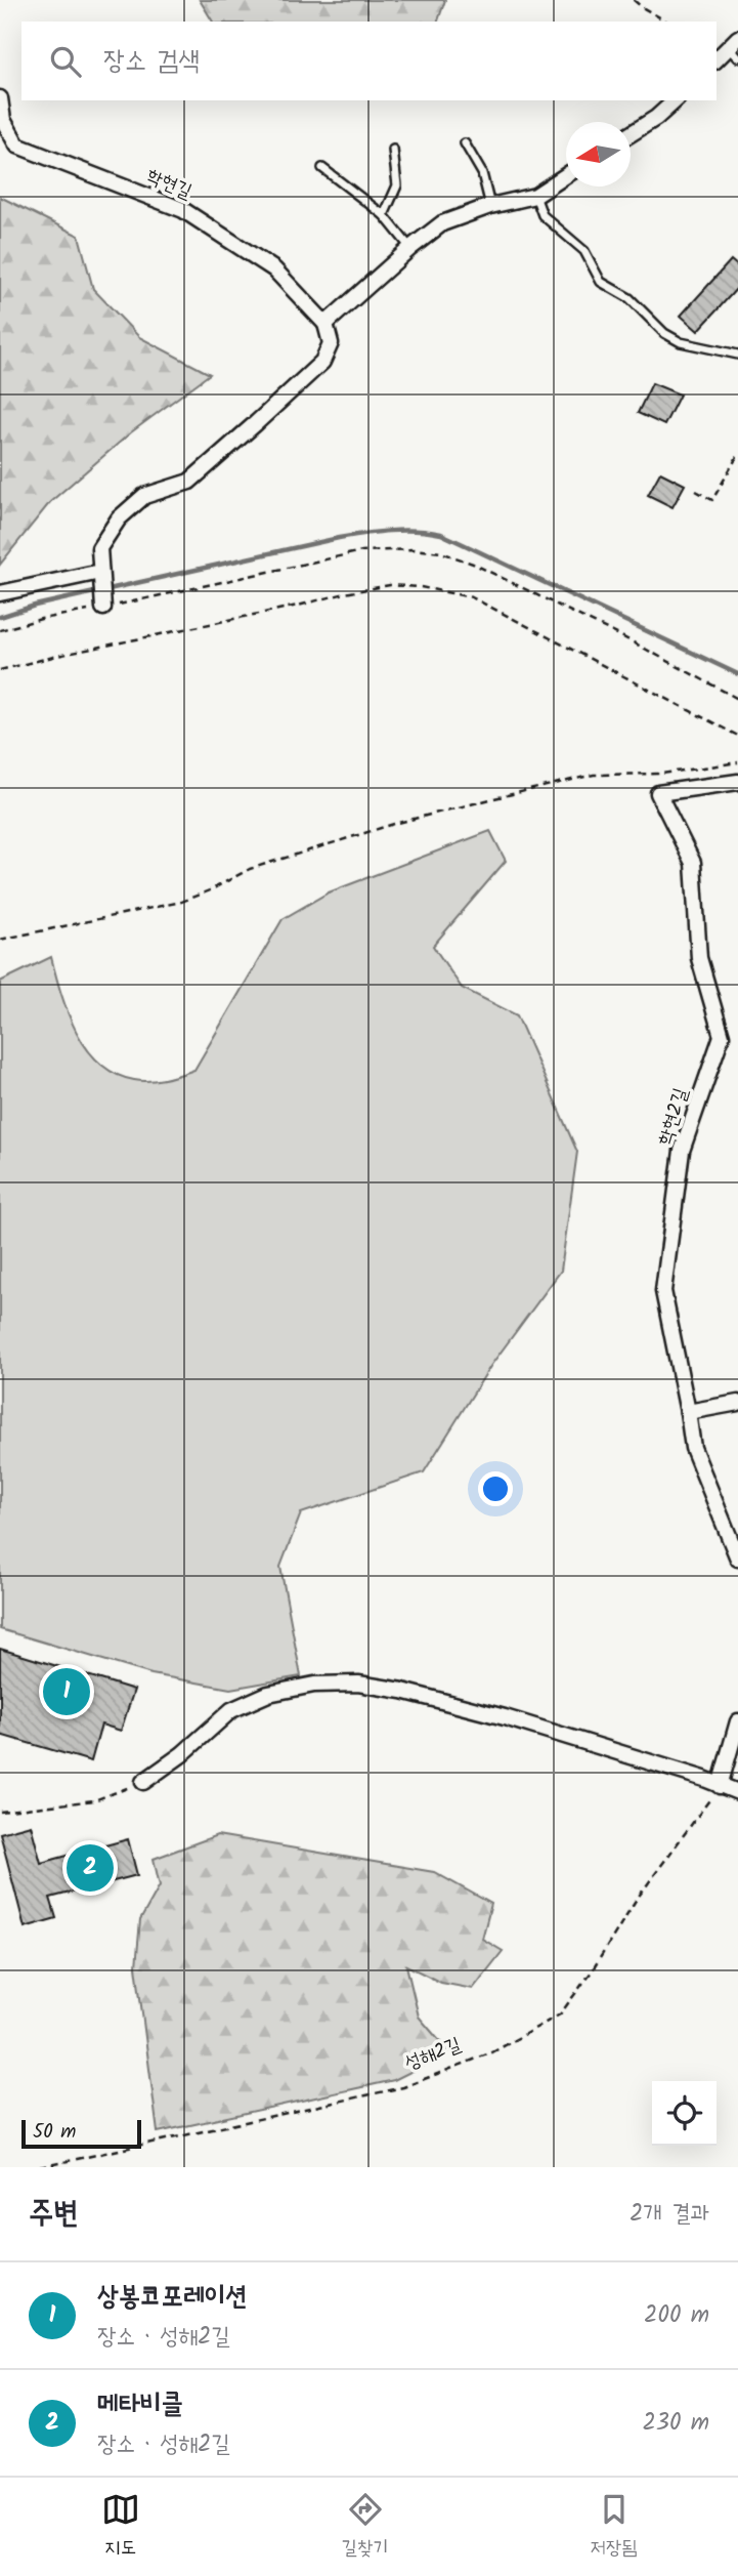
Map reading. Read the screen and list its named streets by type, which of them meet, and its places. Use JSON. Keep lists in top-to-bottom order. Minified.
{"streets":{"street":["학현길","학현2길"],"path":["성해2길"]},"scale_bar":"50 m","north":"left","page":{"search":"장소 검색","pins":["1","2"],"scale":"50 m","heading":["주변","2개 결과"],"list":[{"mark":"1","name":"상봉코포레이션","note":"장소 · 성해2길","value":"200 m"},{"mark":"2","name":"메타비클","note":"장소 · 성해2길","value":"230 m"}],"nav":["지도","길찾기","저장됨"]}}
